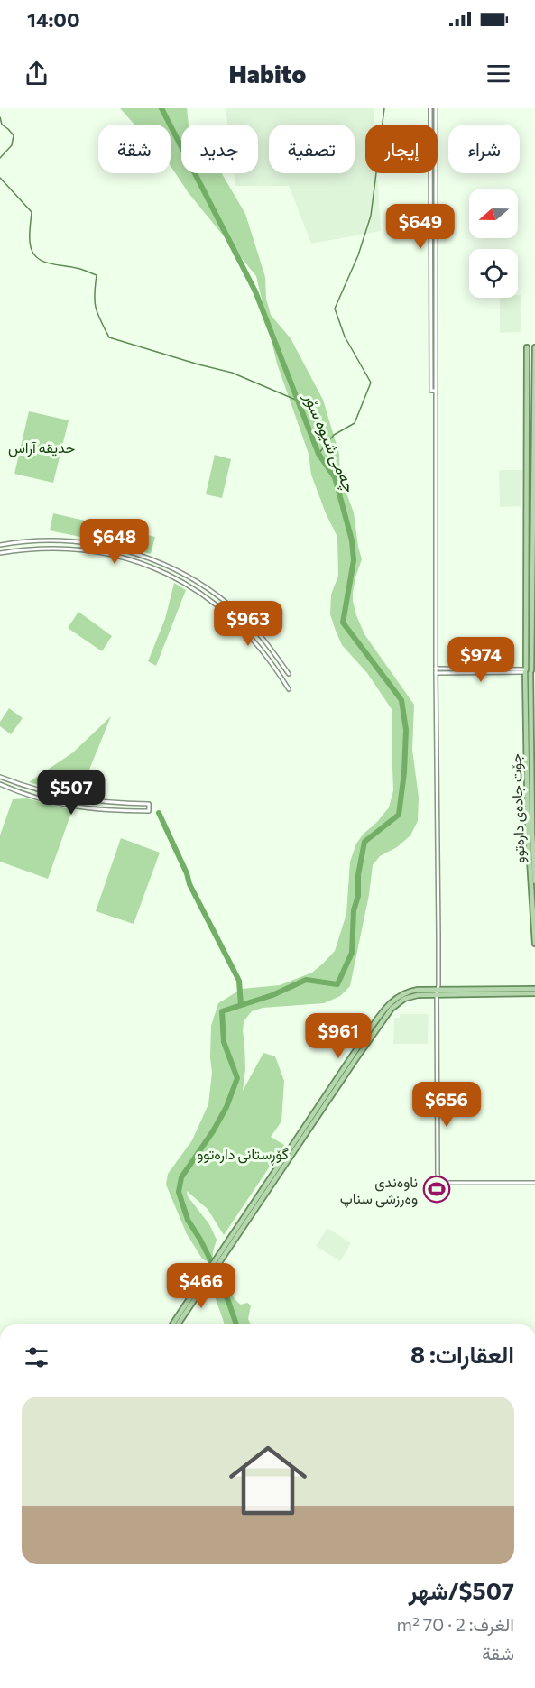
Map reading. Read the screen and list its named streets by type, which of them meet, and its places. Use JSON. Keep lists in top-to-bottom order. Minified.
{"streets":{"main road":["جۆت جادەی دارەتوو"]},"water":["چەمی شیوە سۆر"],"parks":["حديقه آراس","گۆڕستانی دارەتوو"],"places":{"sports":["ناوەندی وەرزشی سناپ"]},"north":"left","page":{"status":"14:00","header":"Habito","chip":["شراء","إيجار","تصفية","جديد","شقة"],"price":["$649","$648","$963","$974","$507","$961","$656","$466"],"heading":"العقارات: 8","list":[{"name":"$507/شهر","note":"الغرف: 2 · 70 m² · شقة"}]}}
